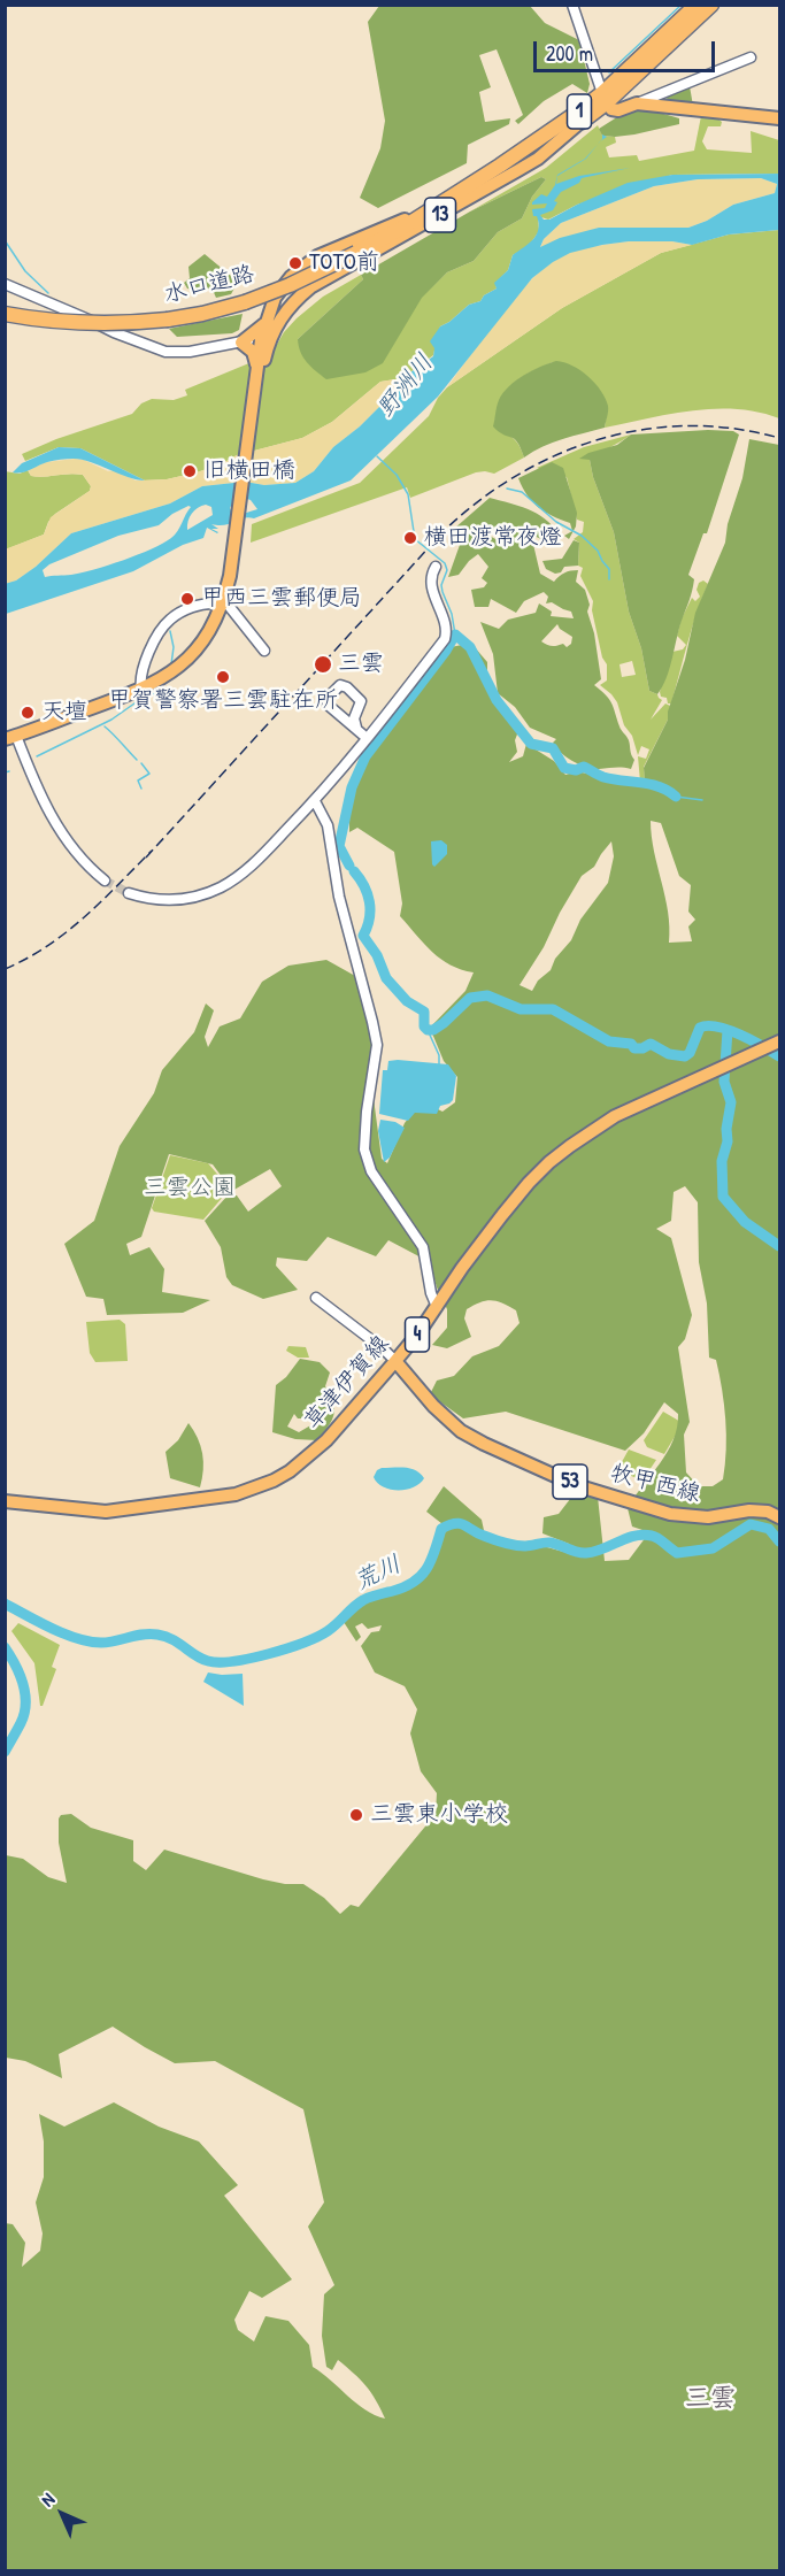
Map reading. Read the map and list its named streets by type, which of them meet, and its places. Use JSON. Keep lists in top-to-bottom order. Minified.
{"streets":{"highway":["1","水口道路"],"main road":["13","4","草津伊賀線","53","牧甲西線"]},"crossings":[["13","水口道路"],["草津伊賀線","牧甲西線"]],"districts":["三雲"],"water":["野洲川","荒川"],"parks":["三雲公園"],"places":["TOTO前","旧横田橋","横田渡常夜燈","甲西三雲郵便局","三雲","甲賀警察署三雲駐在所","天壇","三雲東小学校"],"scale_bar":"200 m","north":"top left"}
